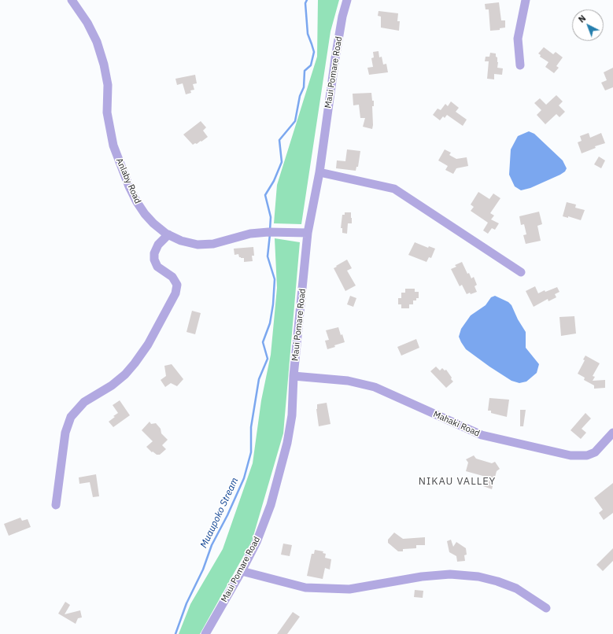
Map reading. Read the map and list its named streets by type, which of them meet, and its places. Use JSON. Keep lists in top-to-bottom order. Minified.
{"streets":{"street":["Maui Pomare Road","Anlaby Road","Mahaki Road"]},"crossings":[["Maui Pomare Road","Anlaby Road"],["Maui Pomare Road","Mahaki Road"]],"districts":["NIKAU VALLEY"],"water":["Muaupoko Stream"],"north":"top left"}
